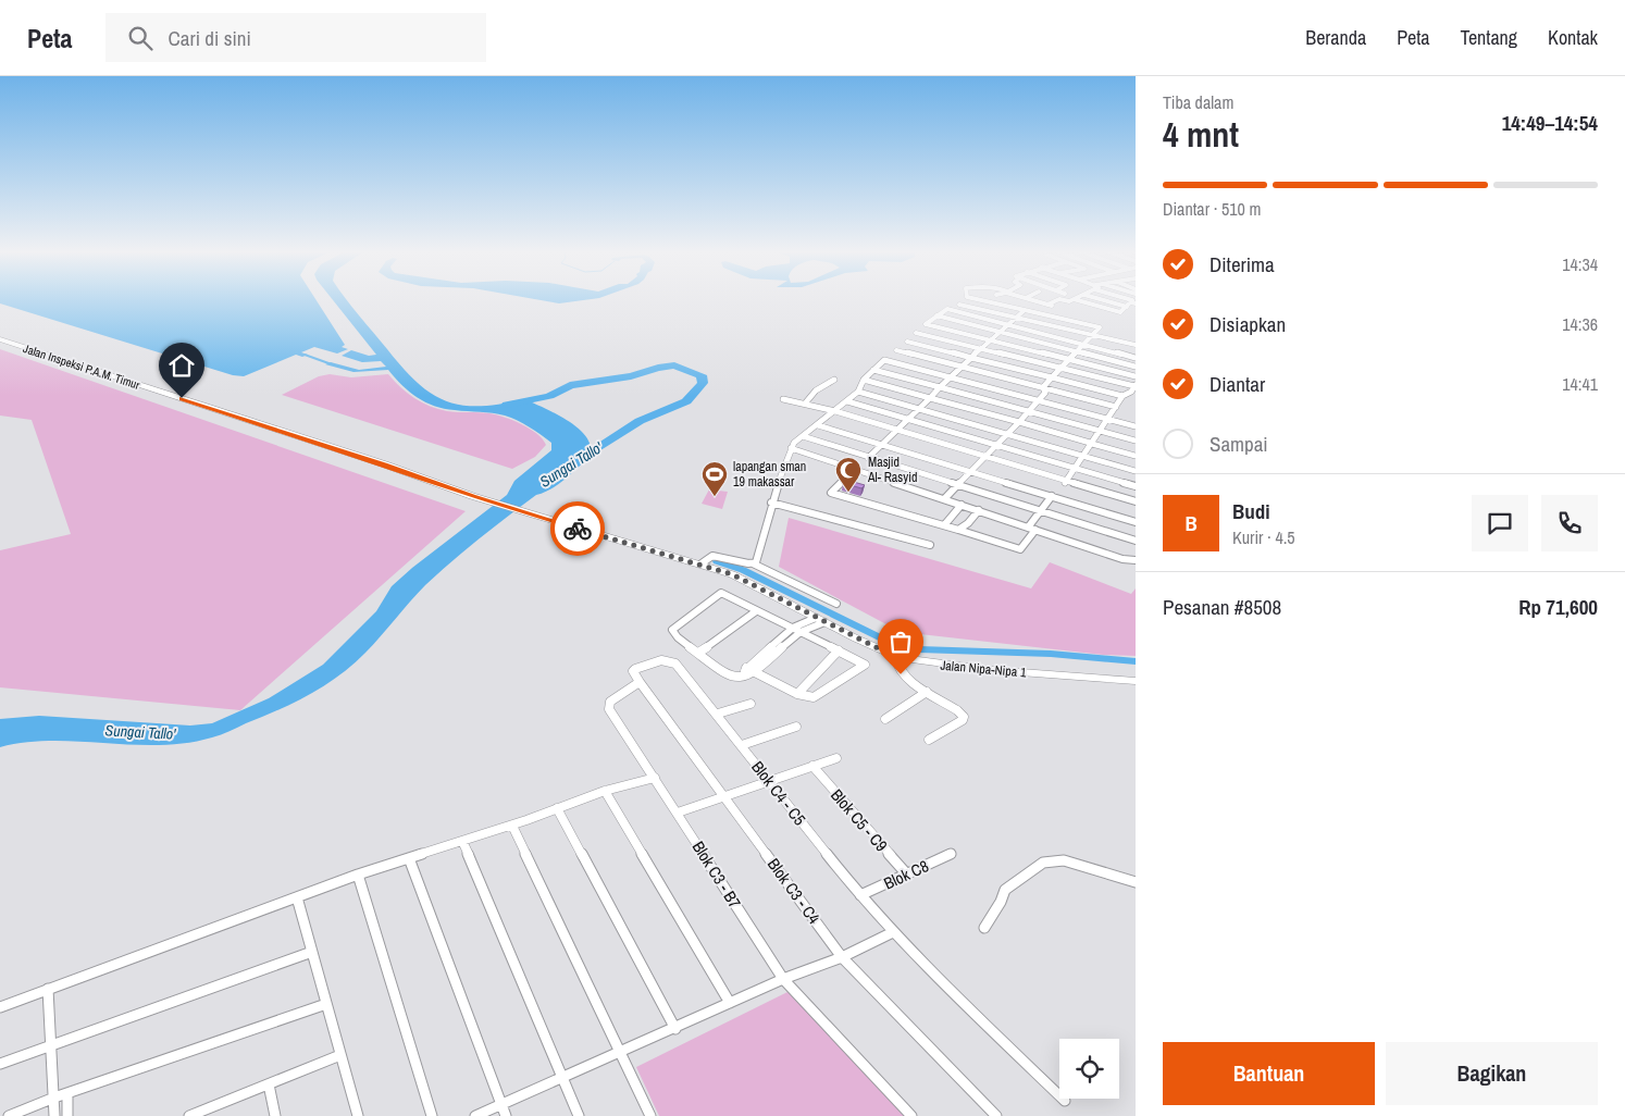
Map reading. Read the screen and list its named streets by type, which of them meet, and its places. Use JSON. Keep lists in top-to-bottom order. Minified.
{"streets":{"street":["Jalan Inspeksi P.A.M. Timur","Jalan Nipa-Nipa 1","Blok C4 - C5","Blok C5 - C9","Blok C3 - B7","Blok C8","Blok C3 - C4"]},"crossings":[["Jalan Inspeksi P.A.M. Timur","Jalan Nipa-Nipa 1"],["Blok C4 - C5","Blok C3 - B7"],["Blok C4 - C5","Blok C8"],["Blok C4 - C5","Blok C3 - C4"],["Blok C5 - C9","Blok C8"],["Blok C3 - B7","Blok C3 - C4"]],"water":["Sungai Tallo'"],"places":{"mosque":["Masjid Al- Rasyid"],"sports":["lapangan sman 19 makassar"]},"page":{"header":"Peta","search":"Cari di sini","nav":["Beranda","Peta","Tentang","Kontak"],"heading":["4 mnt","Tiba dalam","14:49–14:54"],"panel":["Budi","Kurir · 4.5","Pesanan #8508","Rp 71,600"],"bar":"Diantar · 510 m","list":[["Diterima","14:34"],["Disiapkan","14:36"],["Diantar","14:41"],"Sampai"],"round":"B","buttons":["Bantuan","Bagikan"]}}
